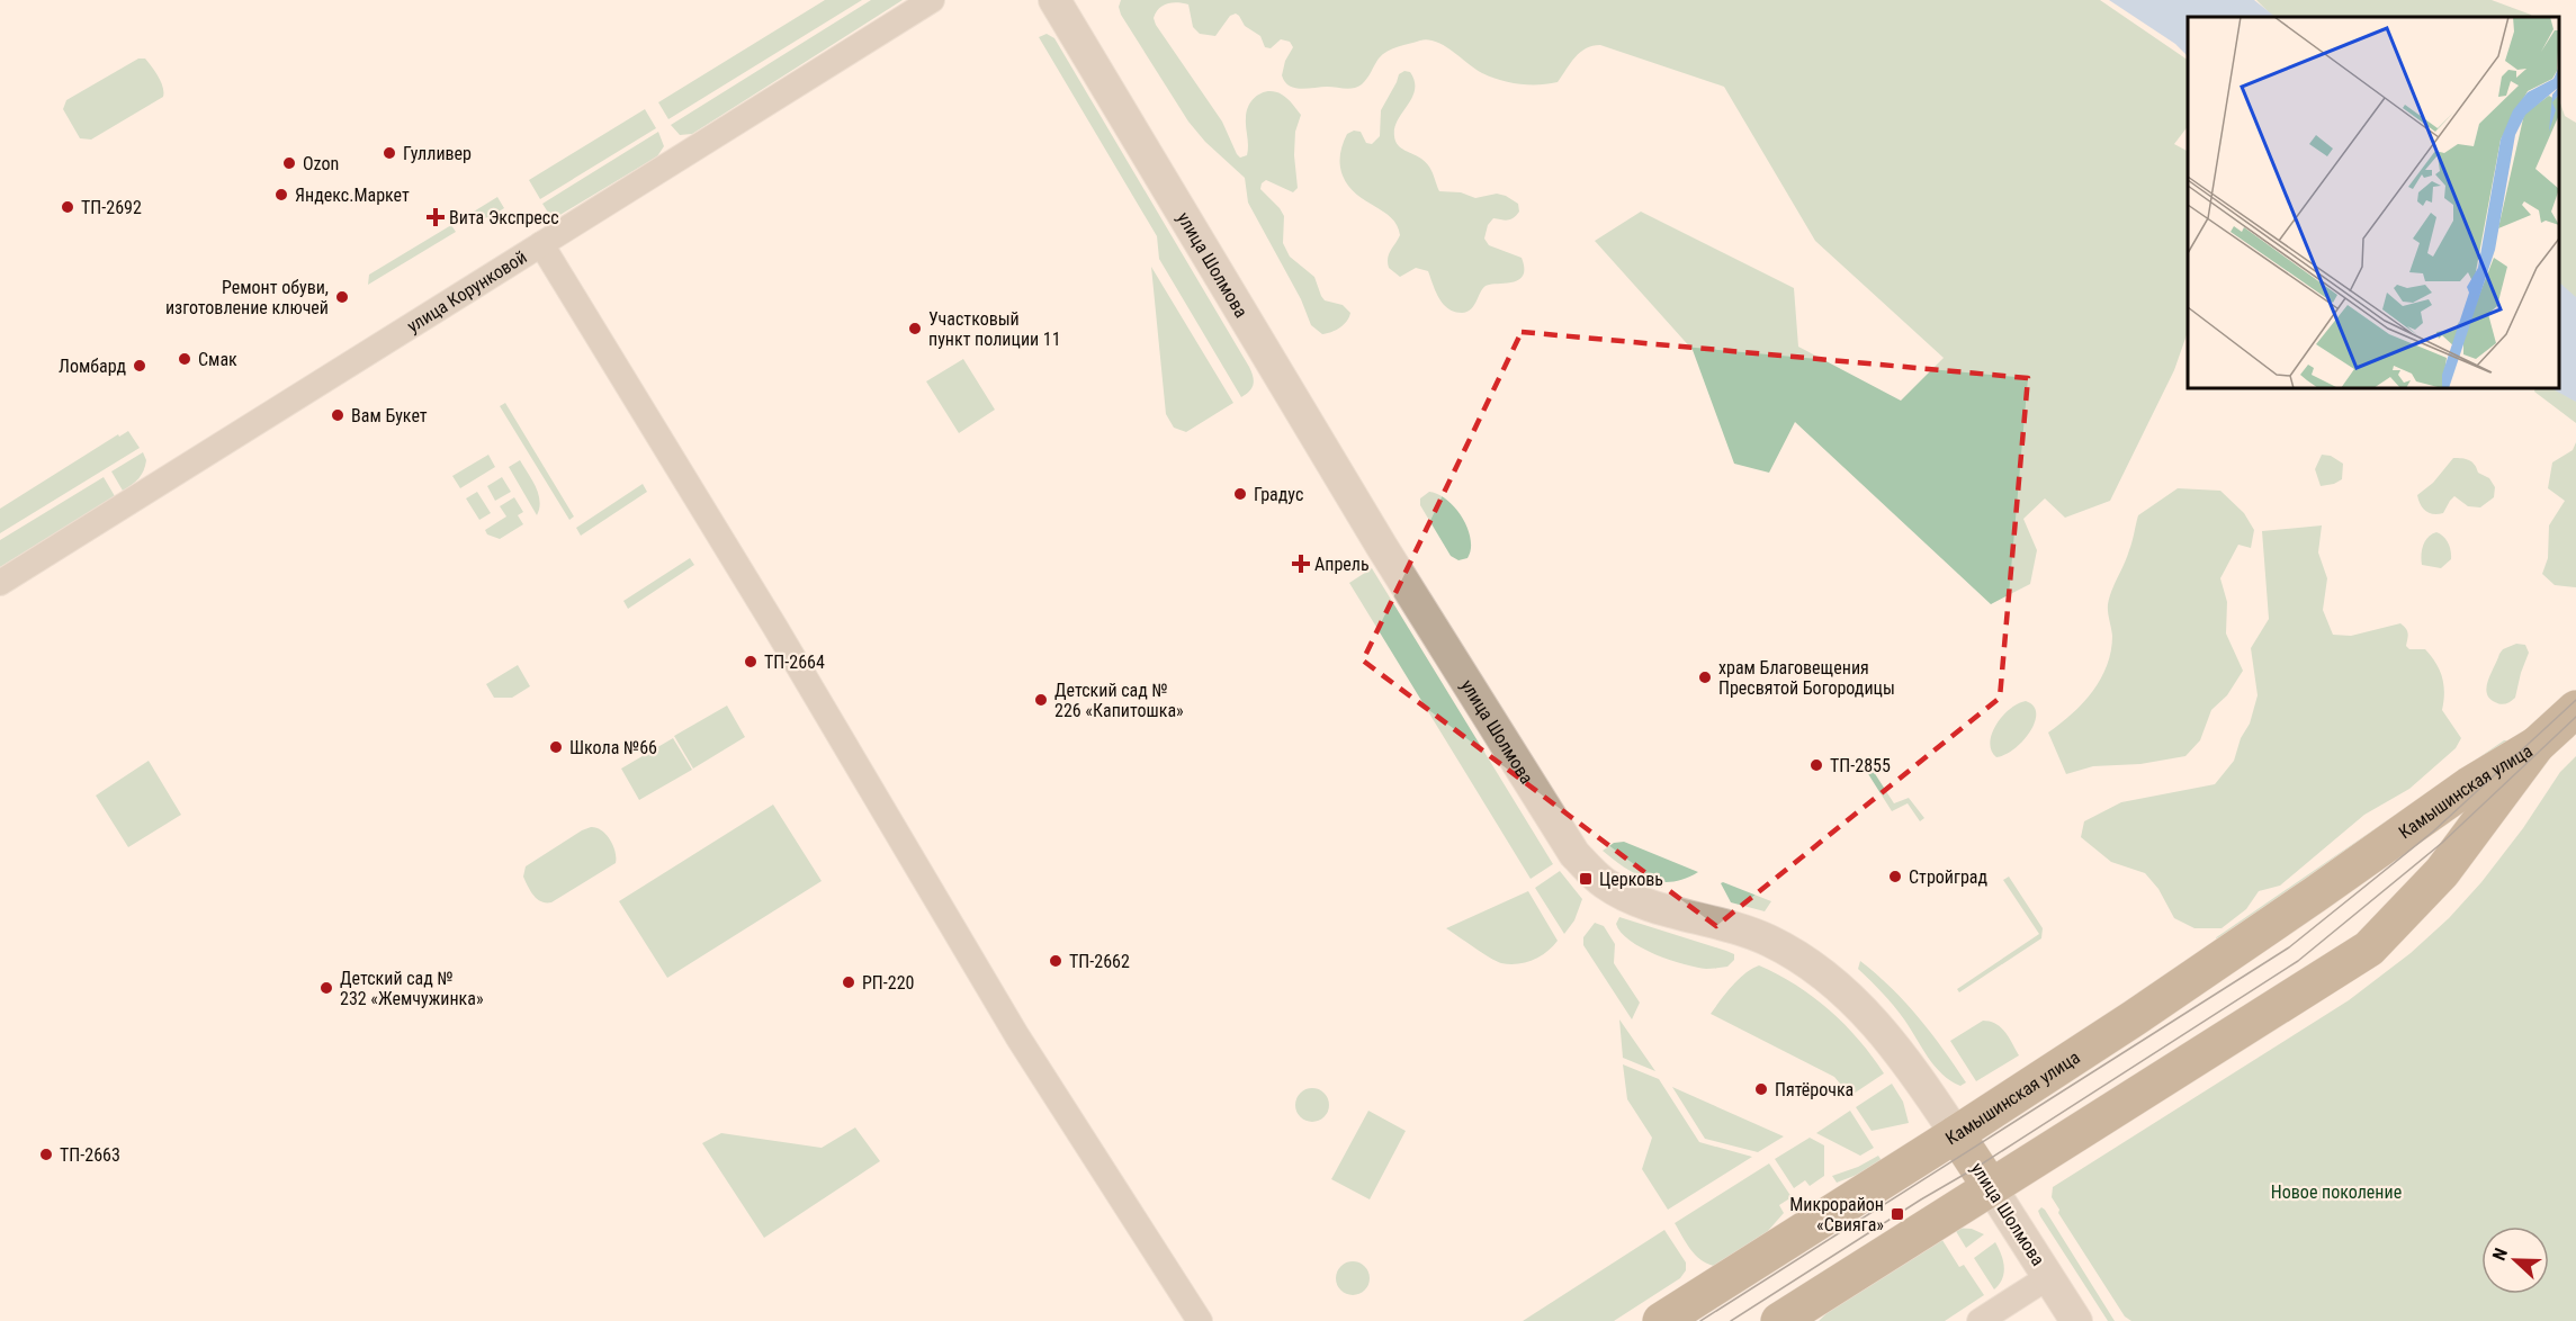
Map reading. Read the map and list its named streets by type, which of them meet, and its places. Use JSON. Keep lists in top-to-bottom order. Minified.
{"streets":{"main road":["улица Шолмова","Камышинская улица"],"street":["улица Корунковой"]},"crossings":[["улица Шолмова","Камышинская улица"]],"parks":["Новое поколение"],"places":{"other":["Гулливер","Ozon","Яндекс.Маркет","ТП-2692","Ремонт обуви, изготовление ключей","Участковый пункт полиции 11","Смак","Ломбард","Вам Букет","Градус","ТП-2664","храм Благовещения Пресвятой Богородицы","Детский сад № 226 «Капитошка»","Школа №66","ТП-2855","Стройград","ТП-2662","РП-220","Детский сад № 232 «Жемчужинка»","Пятёрочка","ТП-2663"],"health":["Вита Экспресс","Апрель"],"transit":["Церковь","Микрорайон «Свияга»"]},"north":"left"}
